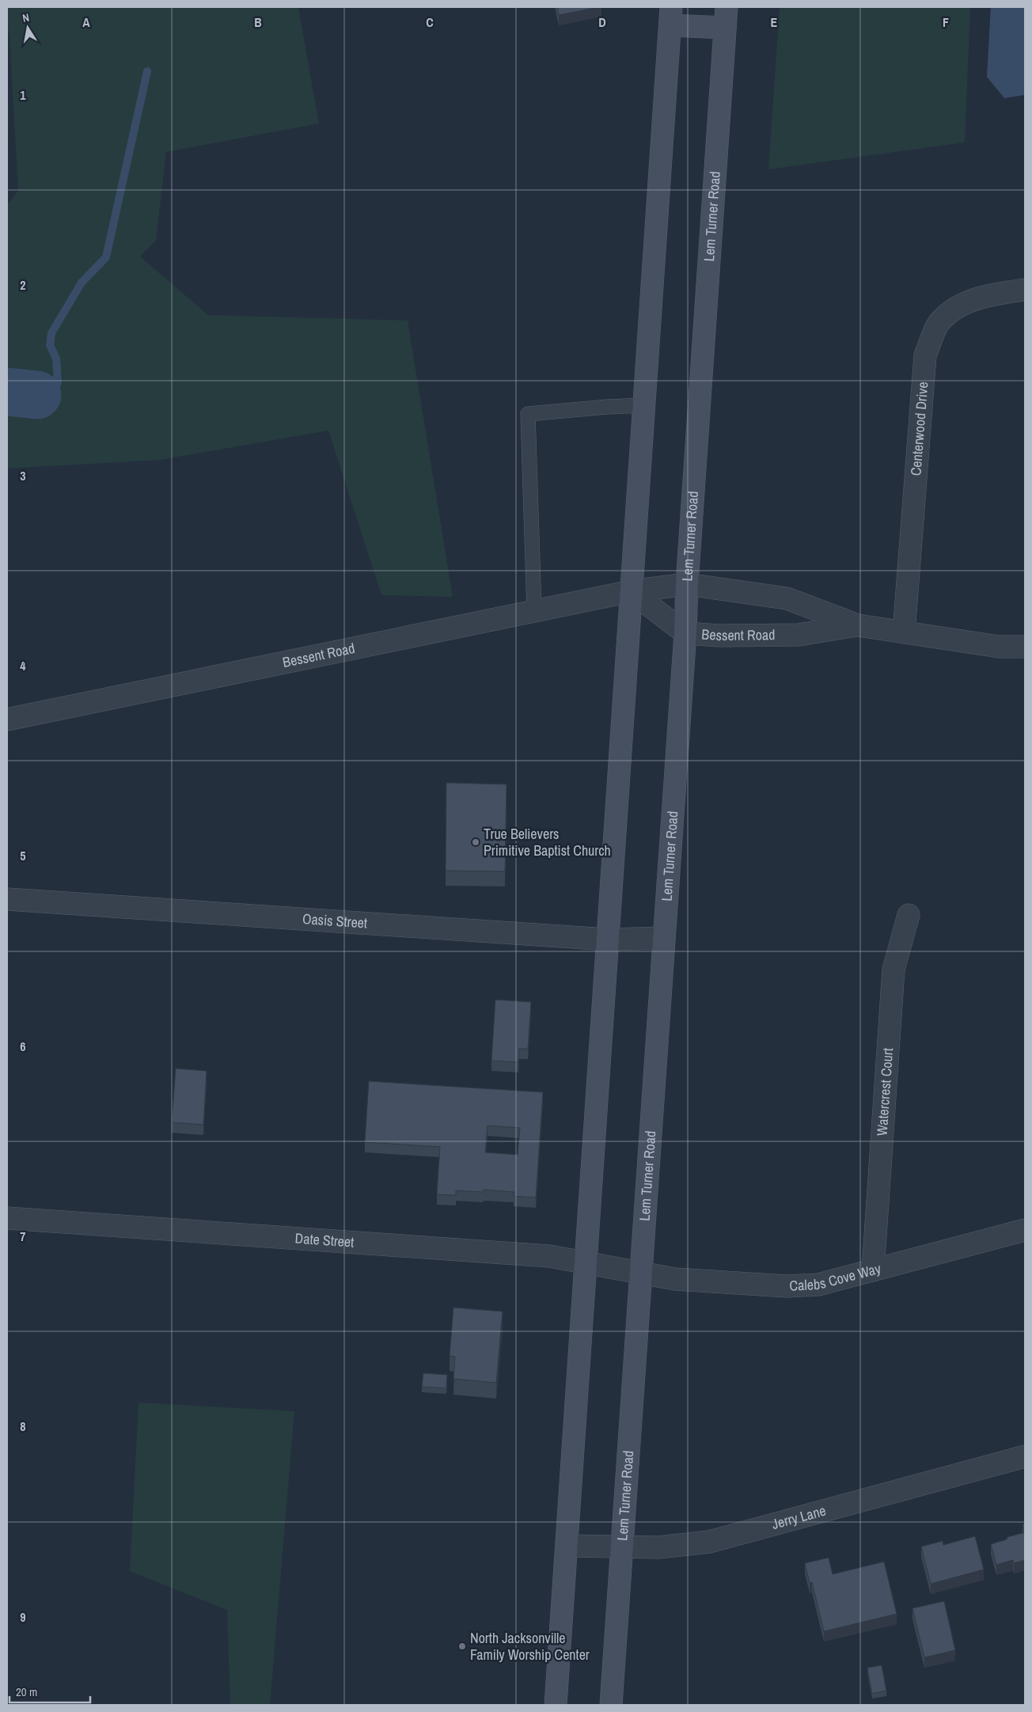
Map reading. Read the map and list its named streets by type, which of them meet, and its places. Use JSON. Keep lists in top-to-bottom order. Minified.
{"streets":{"main road":["Lem Turner Road"],"street":["Centerwood Drive","Bessent Road","Oasis Street","Watercrest Court","Date Street","Calebs Cove Way","Jerry Lane"]},"crossings":[["Lem Turner Road","Bessent Road"],["Lem Turner Road","Oasis Street"],["Lem Turner Road","Date Street"],["Lem Turner Road","Calebs Cove Way"],["Lem Turner Road","Jerry Lane"],["Centerwood Drive","Bessent Road"],["Watercrest Court","Calebs Cove Way"],["Date Street","Calebs Cove Way"]],"places":["True Believers Primitive Baptist Church","North Jacksonville Family Worship Center"],"scale_bar":"20 m","north":"top","grid":{"columns":["A","B","C","D","E","F"],"rows":["1","2","3","4","5","6","7","8","9"]}}
